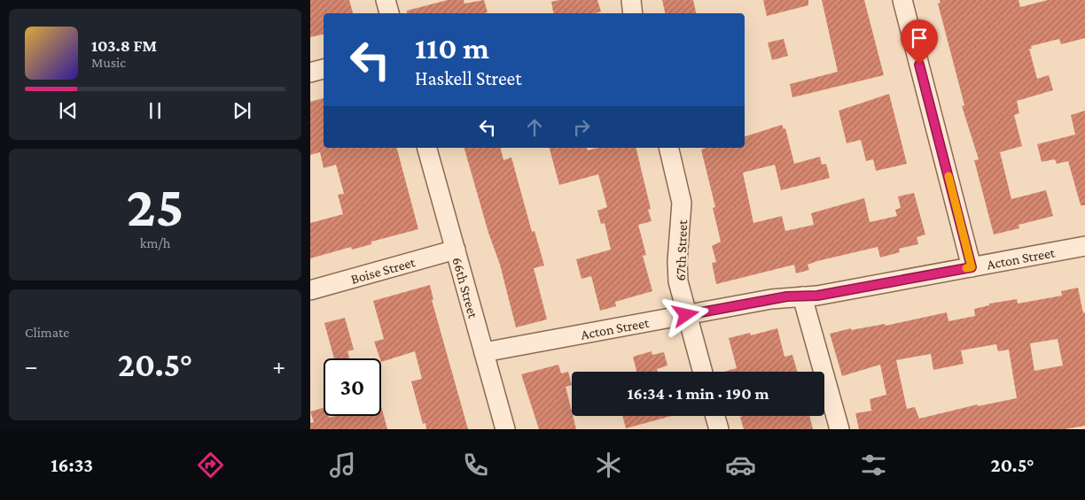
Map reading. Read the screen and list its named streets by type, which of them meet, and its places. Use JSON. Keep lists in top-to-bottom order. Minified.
{"streets":{"street":["67th Street","Acton Street","Boise Street","66th Street"]},"crossings":[["67th Street","Acton Street"],["Acton Street","66th Street"],["Boise Street","66th Street"]],"page":{"turn":["110 m","Haskell Street"],"song":["103.8 FM","Music"],"tile":[["25","km/h"],"Climate"],"heat":["−","20.5°","+"],"limit":"30","trip":"16:34 · 1 min · 190 m","tabs":["16:33","20.5°"]}}
